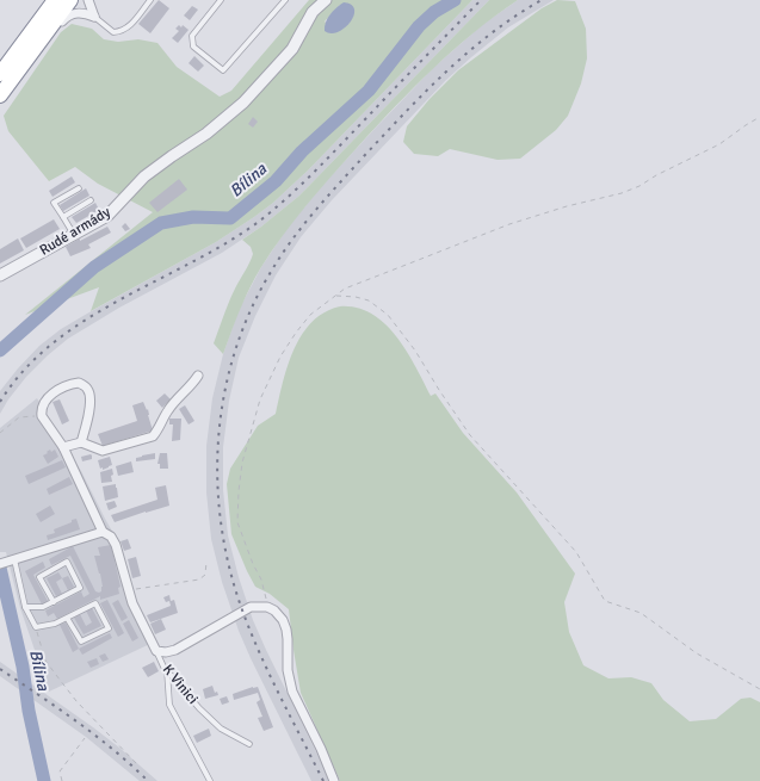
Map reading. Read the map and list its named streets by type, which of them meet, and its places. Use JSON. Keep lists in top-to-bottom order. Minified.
{"streets":{"street":["Rudé armády","K Vinici"]},"water":["Bílina"]}
